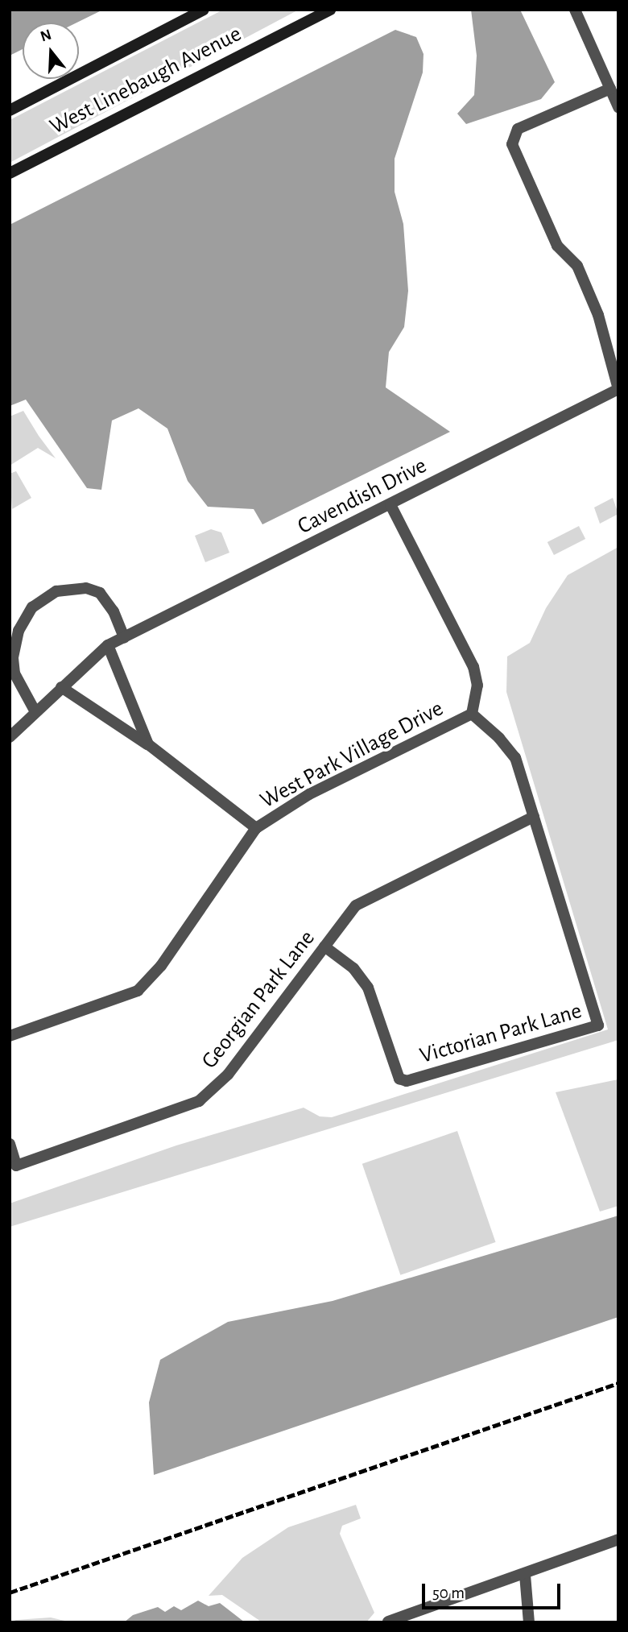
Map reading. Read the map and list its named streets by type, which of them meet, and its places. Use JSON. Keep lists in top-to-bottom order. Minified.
{"streets":{"main road":["West Linebaugh Avenue"],"street":["Cavendish Drive","West Park Village Drive","Georgian Park Lane","Victorian Park Lane"]},"crossings":[["Cavendish Drive","West Park Village Drive"],["West Park Village Drive","Victorian Park Lane"],["Georgian Park Lane","Victorian Park Lane"]],"scale_bar":"50 m","north":"top"}
